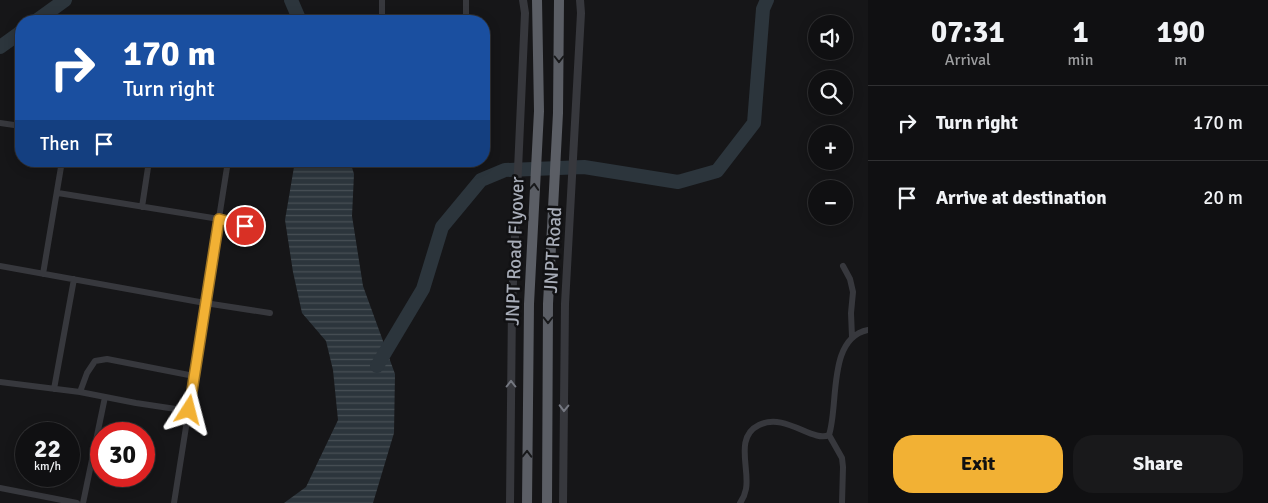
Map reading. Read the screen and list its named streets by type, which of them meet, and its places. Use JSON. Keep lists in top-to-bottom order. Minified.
{"streets":{"highway":["JNPT Road Flyover"],"street":["JNPT Road"]},"page":{"eta":["07:31","Arrival","1","min","190","m"],"map_buttons":["+","−"],"turn":["170 m","Turn right"],"list":[{"name":"Turn right","value":"170 m"},{"name":"Arrive at destination","value":"20 m"}],"then":"Then","speed":"22 km/h","limit":"30","buttons":["Exit","Share"]}}
